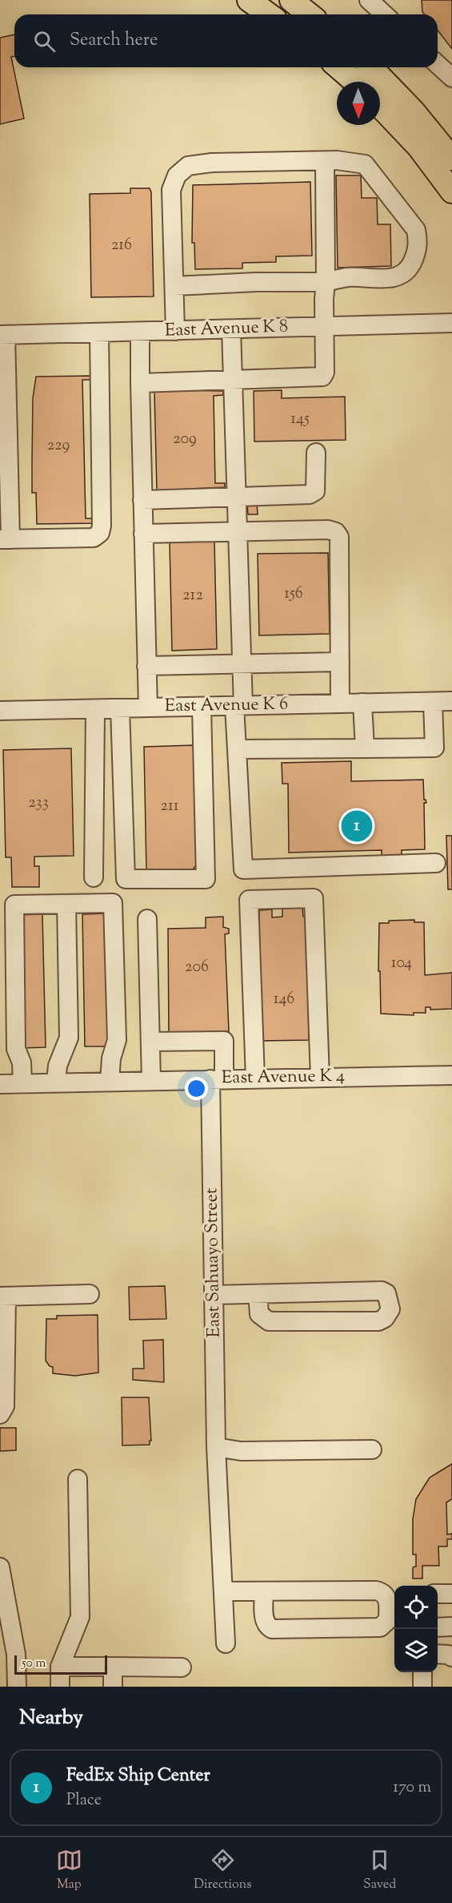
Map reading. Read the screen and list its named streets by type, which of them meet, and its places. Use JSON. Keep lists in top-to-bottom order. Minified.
{"streets":{"street":["East Avenue K 8","East Avenue K 6","East Avenue K 4","East Sahuayo Street"]},"crossings":[["East Avenue K 4","East Sahuayo Street"]],"house_numbers":["216","145","209","229","156","212","233","211","104","206","146"],"scale_bar":"50 m","north":"bottom","page":{"search":"Search here","pins":"1","scale":"50 m","heading":"Nearby","list":[{"mark":"1","name":"FedEx Ship Center","note":"Place","value":"170 m"}],"nav":["Map","Directions","Saved"]}}
